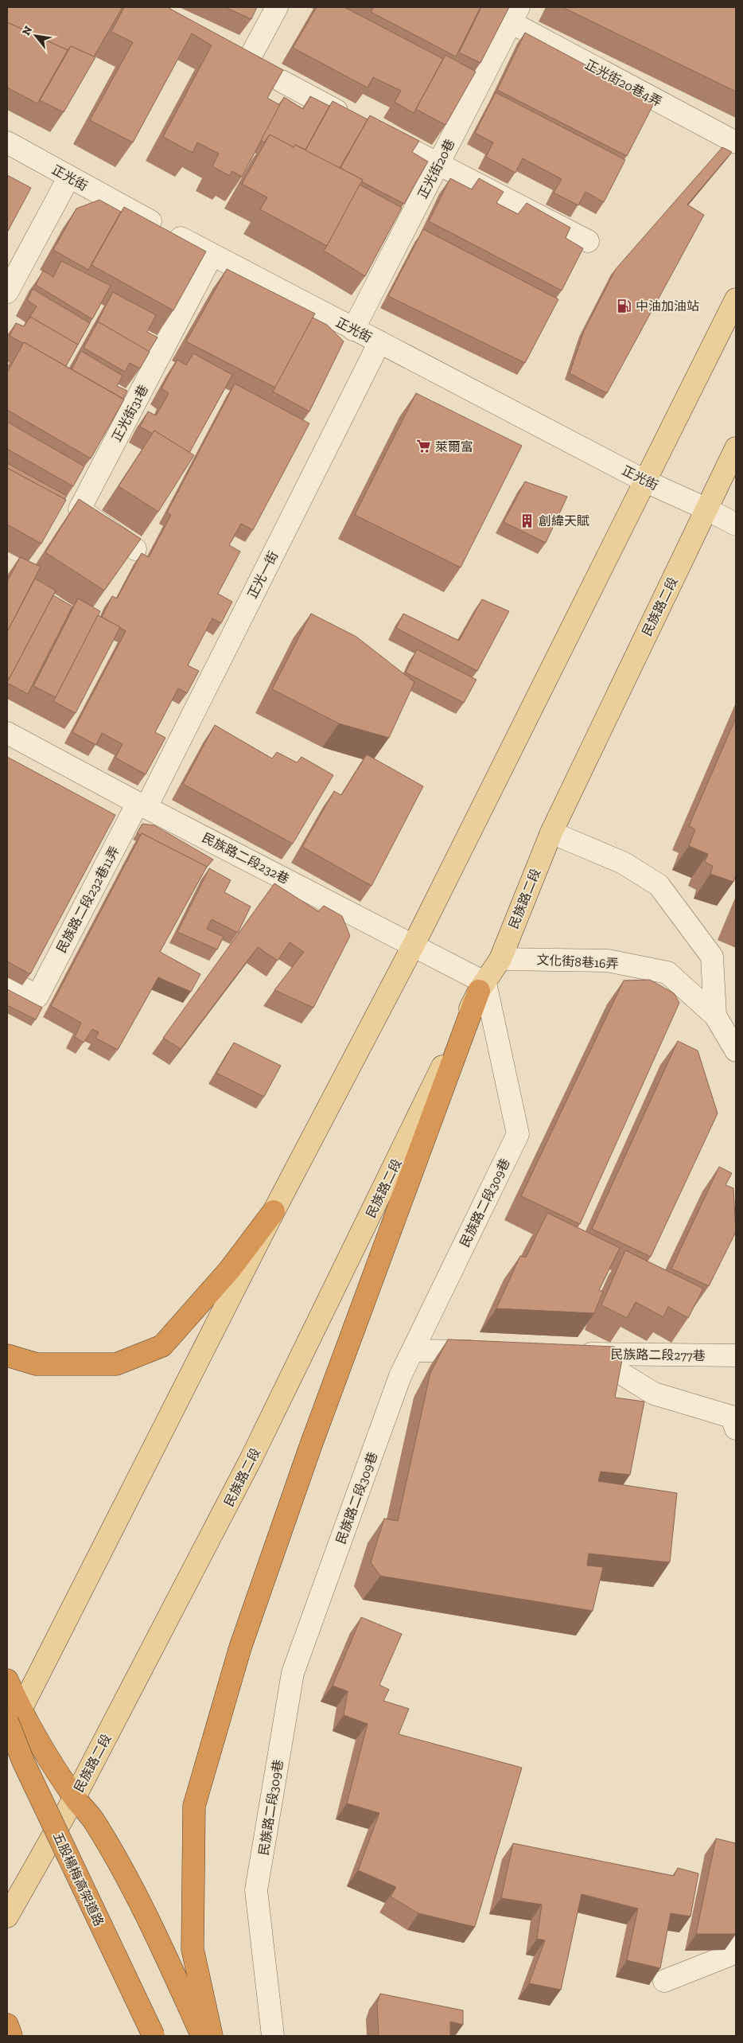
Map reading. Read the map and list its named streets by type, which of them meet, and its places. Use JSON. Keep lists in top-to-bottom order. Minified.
{"streets":{"highway":["五股楊梅高架道路"],"main road":["民族路二段"],"street":["正光街20巷4弄","正光街20巷","正光街","正光街31巷","正光一街","民族路二段232巷","民族路二段232巷11弄","文化街8巷16弄","民族路二段309巷","民族路二段277巷"]},"crossings":[["正光街20巷4弄","正光街20巷"],["正光街20巷","正光街"],["正光街","正光街31巷"],["正光街","正光一街"],["正光街","民族路二段"],["正光一街","民族路二段232巷"],["正光一街","民族路二段232巷11弄"],["民族路二段","民族路二段232巷"],["民族路二段","文化街8巷16弄"],["民族路二段","民族路二段309巷"],["民族路二段232巷","民族路二段232巷11弄"],["民族路二段232巷","民族路二段309巷"]],"places":{"fuel station":["中油加油站"],"supermarket":["萊爾富"],"building":["創緯天賦"]},"north":"top left"}
